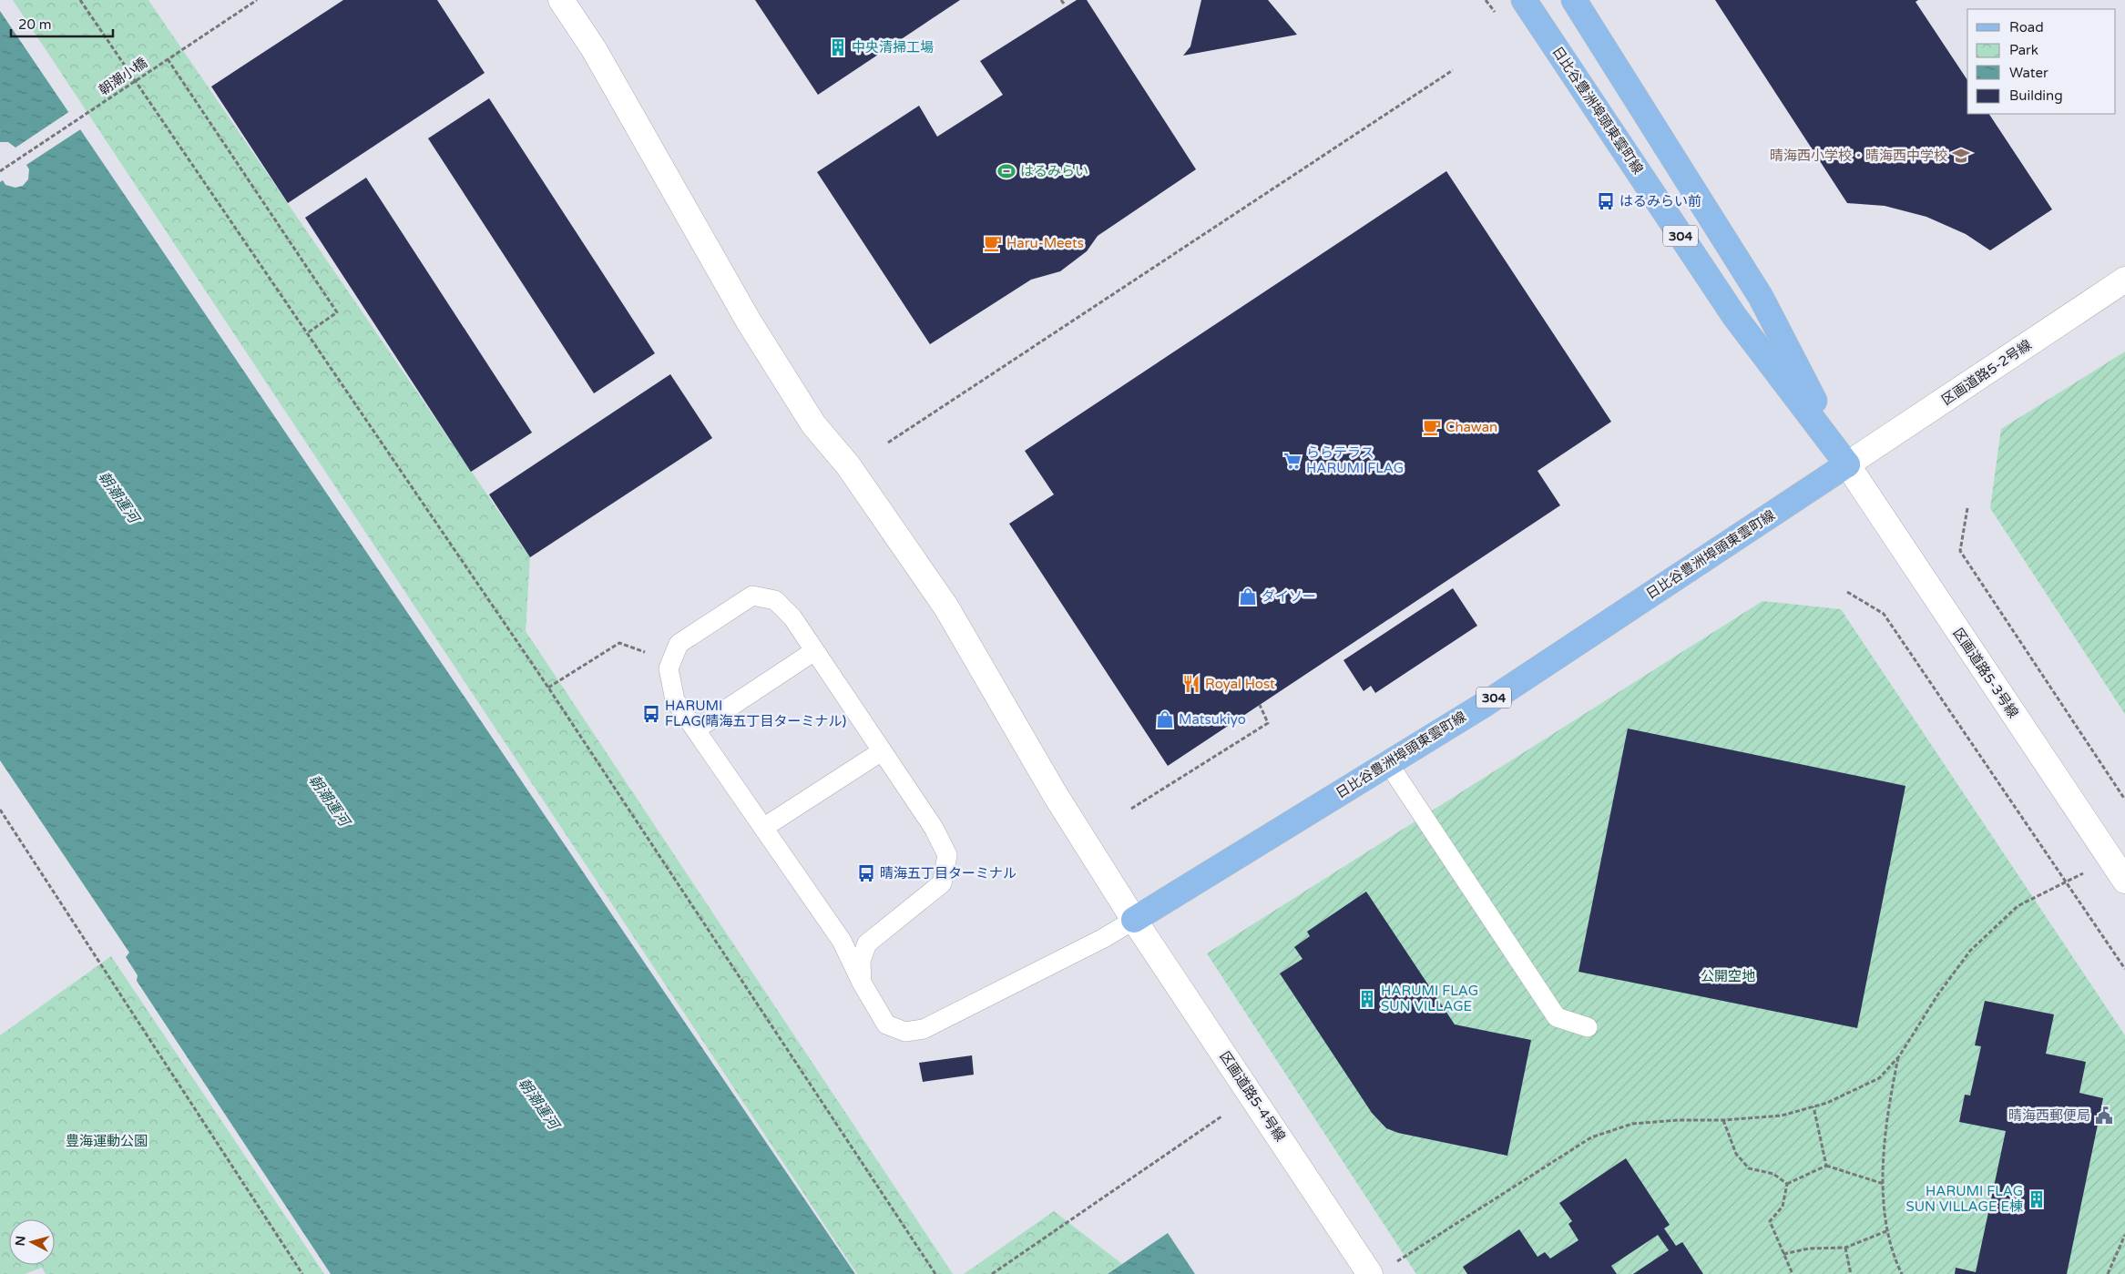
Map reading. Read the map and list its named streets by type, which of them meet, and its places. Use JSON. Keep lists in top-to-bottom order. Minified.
{"streets":{"main road":["日比谷豊洲埠頭東雲町線","304"],"street":["区画道路5-2号線","区画道路5-3号線","区画道路5-4号線"],"path":["朝潮小橋"]},"crossings":[["日比谷豊洲埠頭東雲町線","304"],["日比谷豊洲埠頭東雲町線","区画道路5-2号線"],["日比谷豊洲埠頭東雲町線","区画道路5-3号線"],["日比谷豊洲埠頭東雲町線","区画道路5-4号線"],["304","区画道路5-2号線"],["304","区画道路5-3号線"],["区画道路5-2号線","区画道路5-3号線"]],"water":["朝潮運河"],"parks":["公開空地","豊海運動公園"],"places":{"building":["中央清掃工場","HARUMI FLAG SUN VILLAGE","HARUMI FLAG SUN VILLAGE E棟"],"school or university":["晴海西小学校・晴海西中学校"],"sports":["はるみらい"],"bus stop":["はるみらい前","HARUMI FLAG(晴海五丁目ターミナル)","晴海五丁目ターミナル"],"cafe":["Haru-Meets","Chawan"],"supermarket":["ららテラス HARUMI FLAG"],"shop":["ダイソー","Matsukiyo"],"restaurant":["Royal Host"],"public building":["晴海西郵便局"]},"legend":["Road","Park","Water","Building"],"scale_bar":"20 m","north":"left"}
